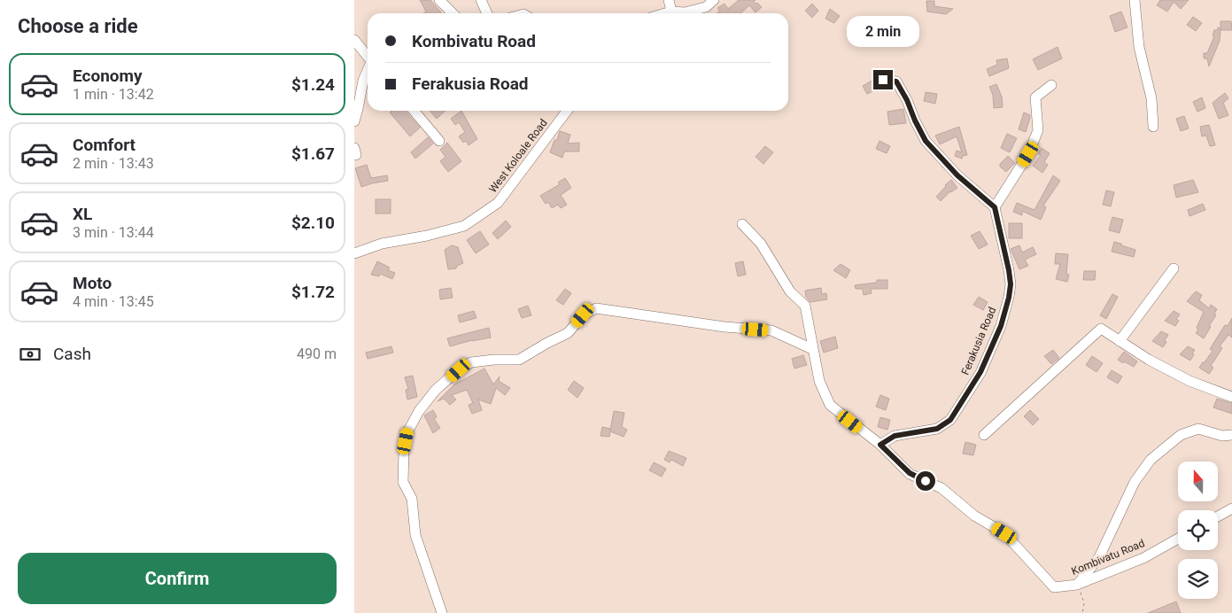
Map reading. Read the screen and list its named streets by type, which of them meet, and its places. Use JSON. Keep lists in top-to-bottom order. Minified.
{"streets":{"street":["West Koloale Road","Ferakusia Road","Kombivatu Road"]},"crossings":[["Ferakusia Road","Kombivatu Road"]],"north":"top","page":{"heading":"Choose a ride","banner":["Kombivatu Road","Ferakusia Road"],"bubble":"2 min","list":[{"name":"Economy","note":"1 min · 13:42","value":"$1.24"},{"name":"Comfort","note":"2 min · 13:43","value":"$1.67"},{"name":"XL","note":"3 min · 13:44","value":"$2.10"},{"name":"Moto","note":"4 min · 13:45","value":"$1.72"}],"pay":["Cash","490 m"],"buttons":"Confirm"}}
